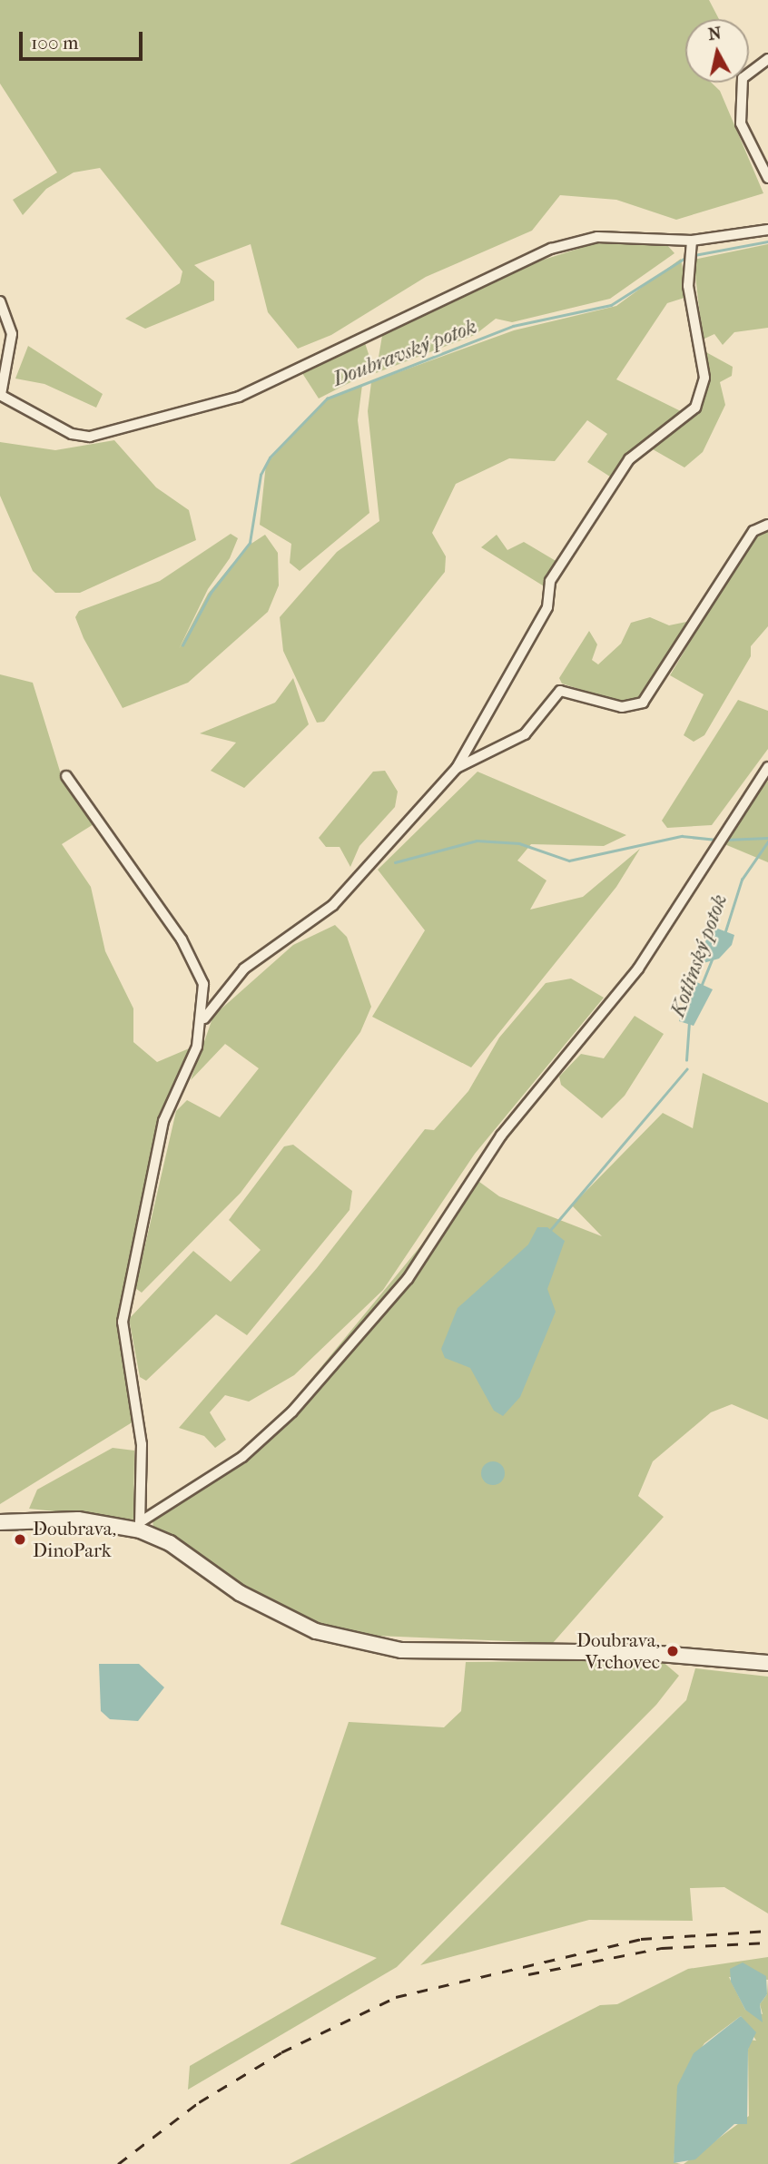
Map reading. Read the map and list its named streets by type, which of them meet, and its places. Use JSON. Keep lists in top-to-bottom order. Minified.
{"water":["Doubravský potok","Kotlinský potok"],"places":["Doubrava, DinoPark","Doubrava, Vrchovec"],"scale_bar":"100 m","north":"top"}
